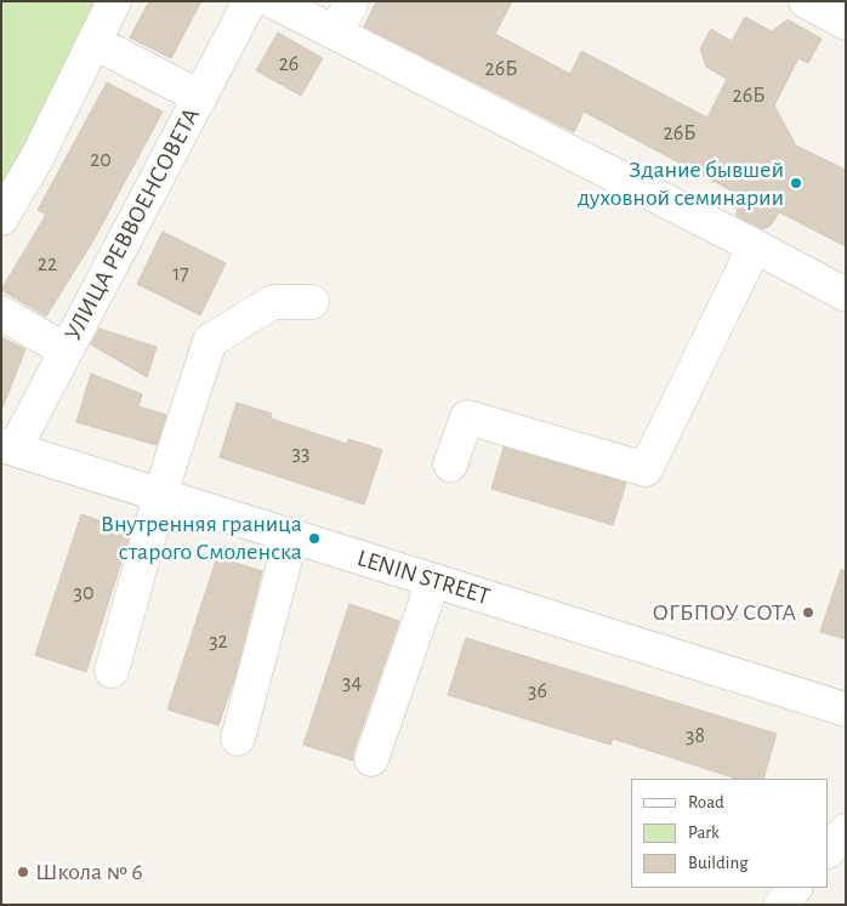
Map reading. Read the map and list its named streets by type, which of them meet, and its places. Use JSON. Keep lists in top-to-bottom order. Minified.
{"streets":{"street":["УЛИЦА РЕВВОЕНСОВЕТА","LENIN STREET"]},"crossings":[["УЛИЦА РЕВВОЕНСОВЕТА","LENIN STREET"]],"places":["Здание бывшей духовной семинарии","Внутренняя граница старого Смоленска","ОГБПОУ СОТА","Школа № 6"],"house_numbers":["26","26Б","26Б","26Б","20","22","17","33","30","32","34","36","38"],"legend":["Road","Park","Building"]}
